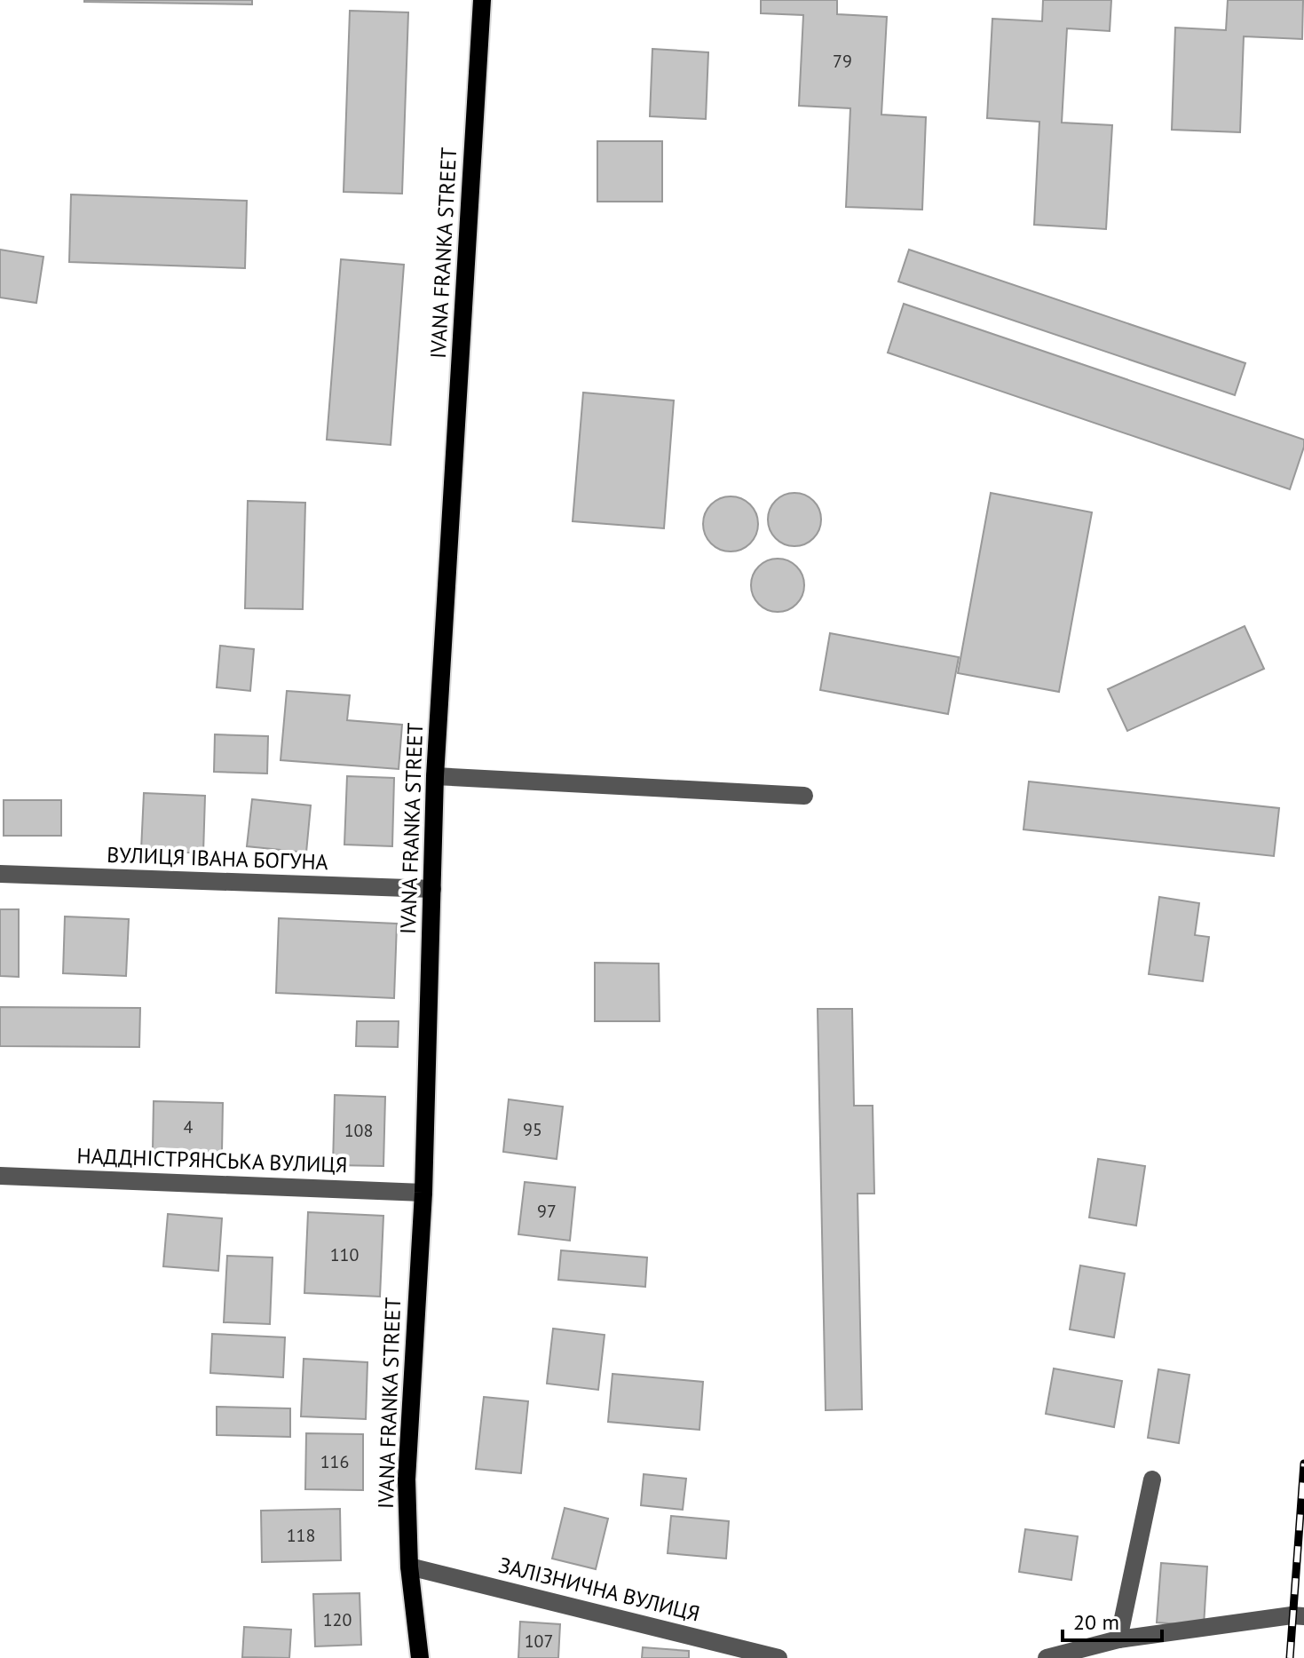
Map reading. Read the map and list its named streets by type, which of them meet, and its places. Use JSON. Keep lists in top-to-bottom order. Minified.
{"streets":{"main road":["IVANA FRANKA STREET"],"street":["ВУЛИЦЯ ІВАНА БОГУНА","НАДДНІСТРЯНСЬКА ВУЛИЦЯ","ЗАЛІЗНИЧНА ВУЛИЦЯ"]},"crossings":[["IVANA FRANKA STREET","ВУЛИЦЯ ІВАНА БОГУНА"],["IVANA FRANKA STREET","НАДДНІСТРЯНСЬКА ВУЛИЦЯ"],["IVANA FRANKA STREET","ЗАЛІЗНИЧНА ВУЛИЦЯ"]],"house_numbers":["79","4","95","108","97","110","116","118","120","107"],"scale_bar":"20 m"}
